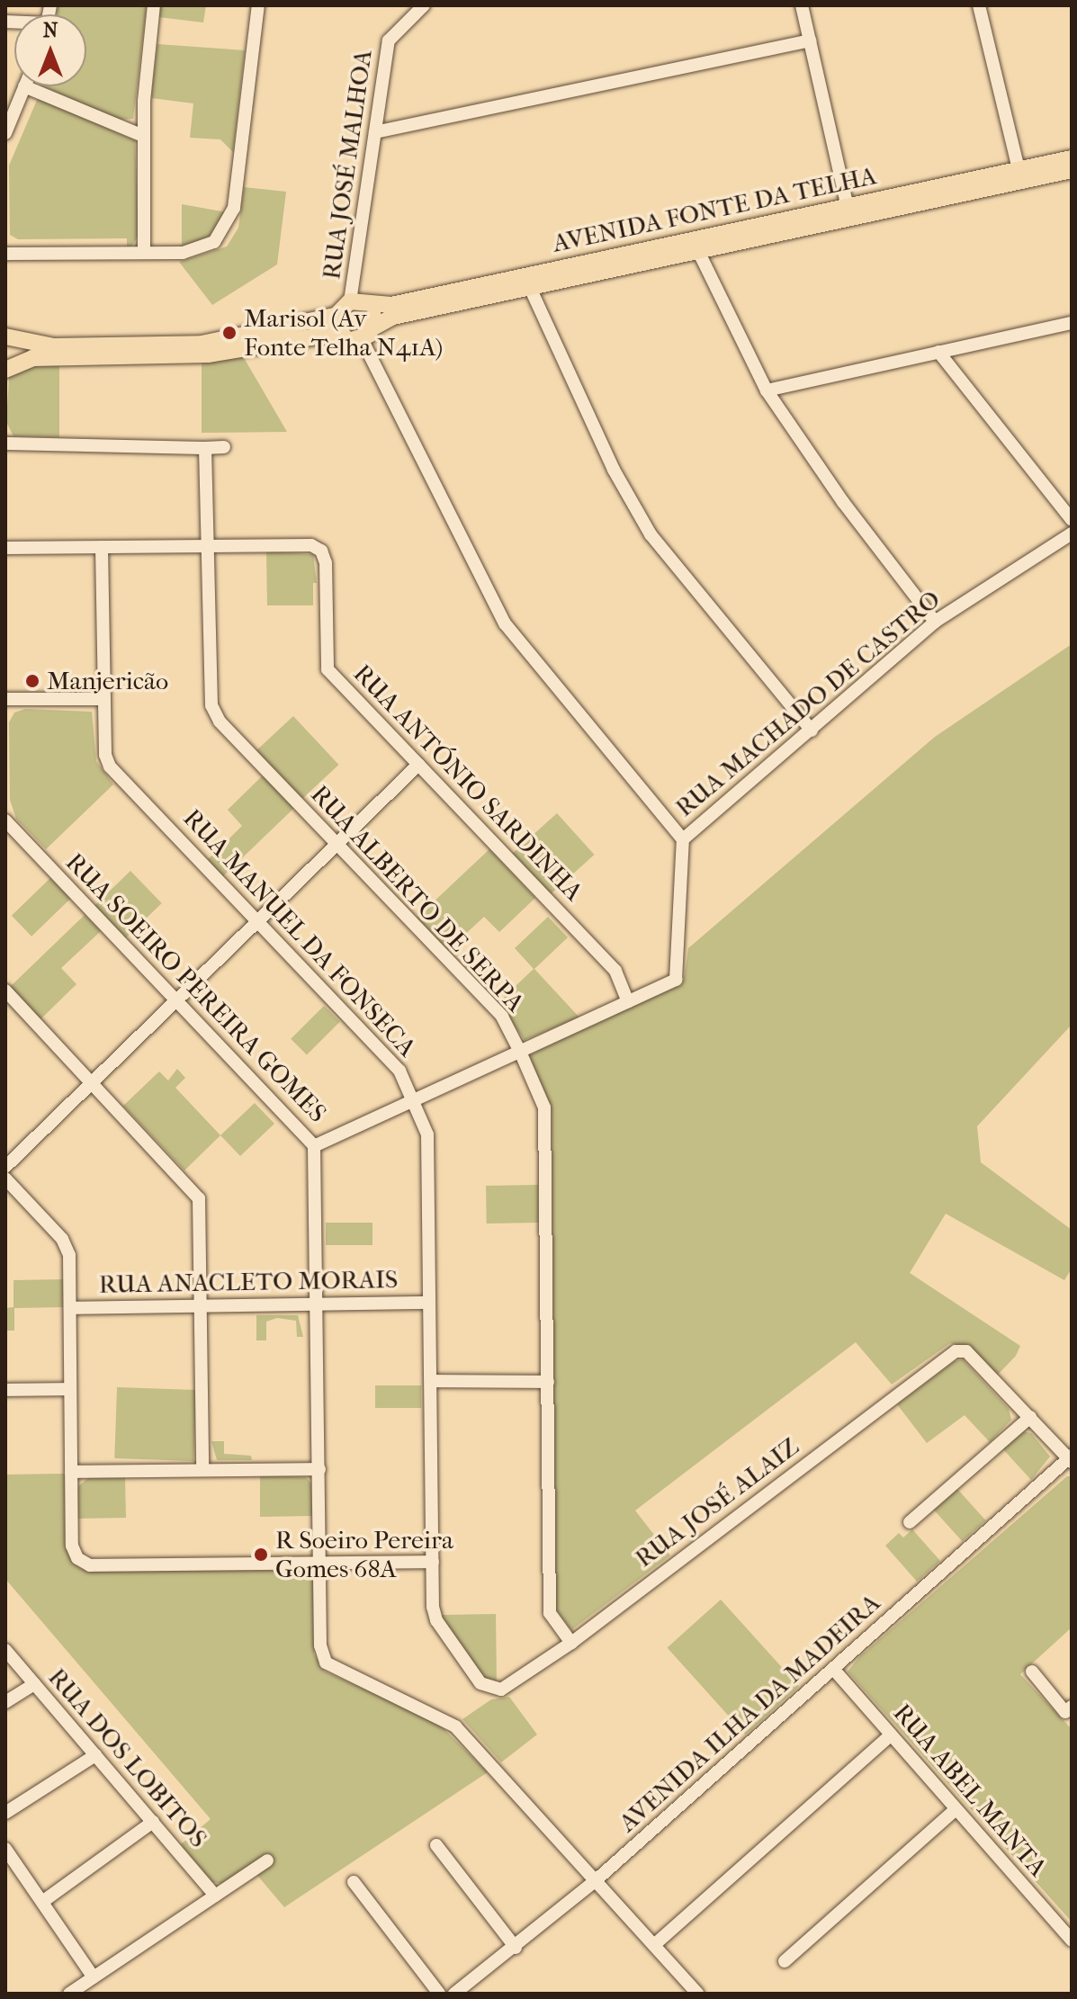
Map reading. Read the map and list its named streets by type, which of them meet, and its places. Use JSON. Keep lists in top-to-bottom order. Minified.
{"streets":{"main road":["AVENIDA FONTE DA TELHA"],"street":["RUA JOSÉ MALHOA","RUA MACHADO DE CASTRO","RUA ANTÓNIO SARDINHA","RUA ALBERTO DE SERPA","RUA MANUEL DA FONSECA","RUA SOEIRO PEREIRA GOMES","RUA ANACLETO MORAIS","RUA JOSÉ ALAIZ","AVENIDA ILHA DA MADEIRA","RUA DOS LOBITOS","RUA ABEL MANTA"]},"crossings":[["RUA JOSÉ MALHOA","AVENIDA FONTE DA TELHA"],["RUA ANTÓNIO SARDINHA","RUA ALBERTO DE SERPA"],["RUA ANTÓNIO SARDINHA","RUA MANUEL DA FONSECA"],["RUA ALBERTO DE SERPA","RUA JOSÉ ALAIZ"],["RUA MANUEL DA FONSECA","RUA ANACLETO MORAIS"],["RUA MANUEL DA FONSECA","RUA JOSÉ ALAIZ"],["RUA SOEIRO PEREIRA GOMES","RUA ANACLETO MORAIS"],["RUA SOEIRO PEREIRA GOMES","AVENIDA ILHA DA MADEIRA"],["AVENIDA ILHA DA MADEIRA","RUA ABEL MANTA"]],"places":["Marisol (Av Fonte Telha N41A)","Manjericão","R Soeiro Pereira Gomes 68A"],"north":"top"}
